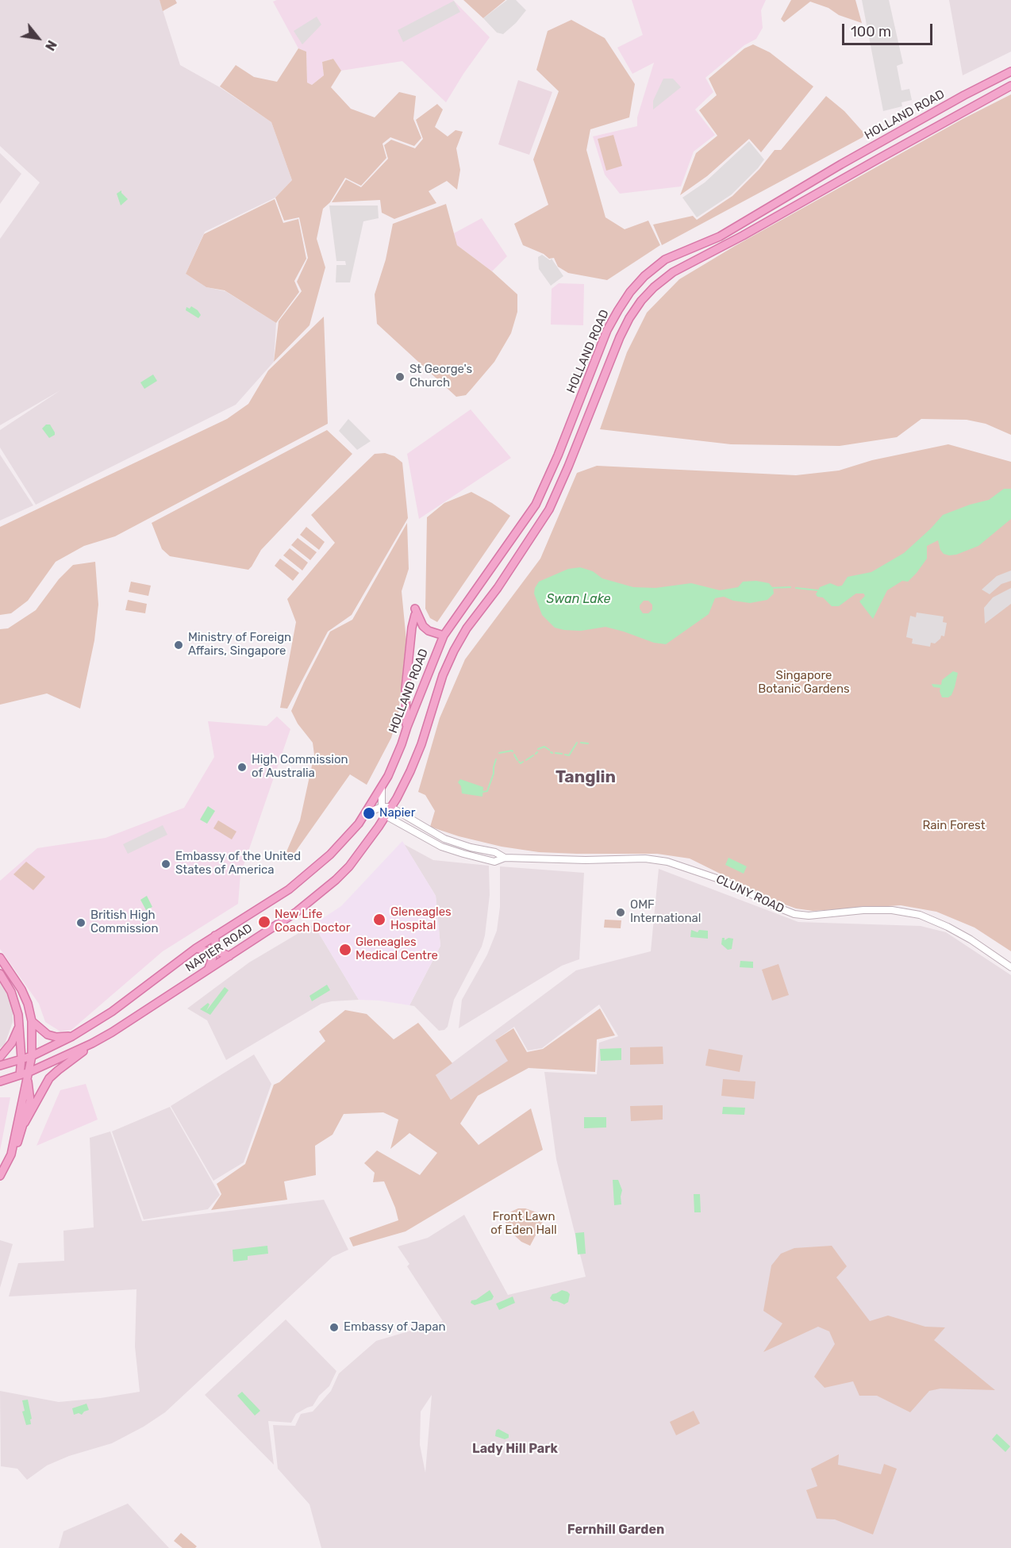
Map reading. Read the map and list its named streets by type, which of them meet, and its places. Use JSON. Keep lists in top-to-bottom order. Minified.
{"streets":{"main road":["HOLLAND ROAD","NAPIER ROAD"],"street":["CLUNY ROAD"]},"crossings":[["HOLLAND ROAD","CLUNY ROAD"],["HOLLAND ROAD","NAPIER ROAD"],["CLUNY ROAD","NAPIER ROAD"]],"districts":["Tanglin","Lady Hill Park","Fernhill Garden"],"water":["Swan Lake"],"parks":["Singapore Botanic Gardens","Rain Forest","Front Lawn of Eden Hall"],"places":["St George's Church","Ministry of Foreign Affairs, Singapore","High Commission of Australia","Napier","Embassy of the United States of America","OMF International","Gleneagles Hospital","New Life Coach Doctor","British High Commission","Gleneagles Medical Centre","Embassy of Japan"],"scale_bar":"100 m","north":"bottom right"}
